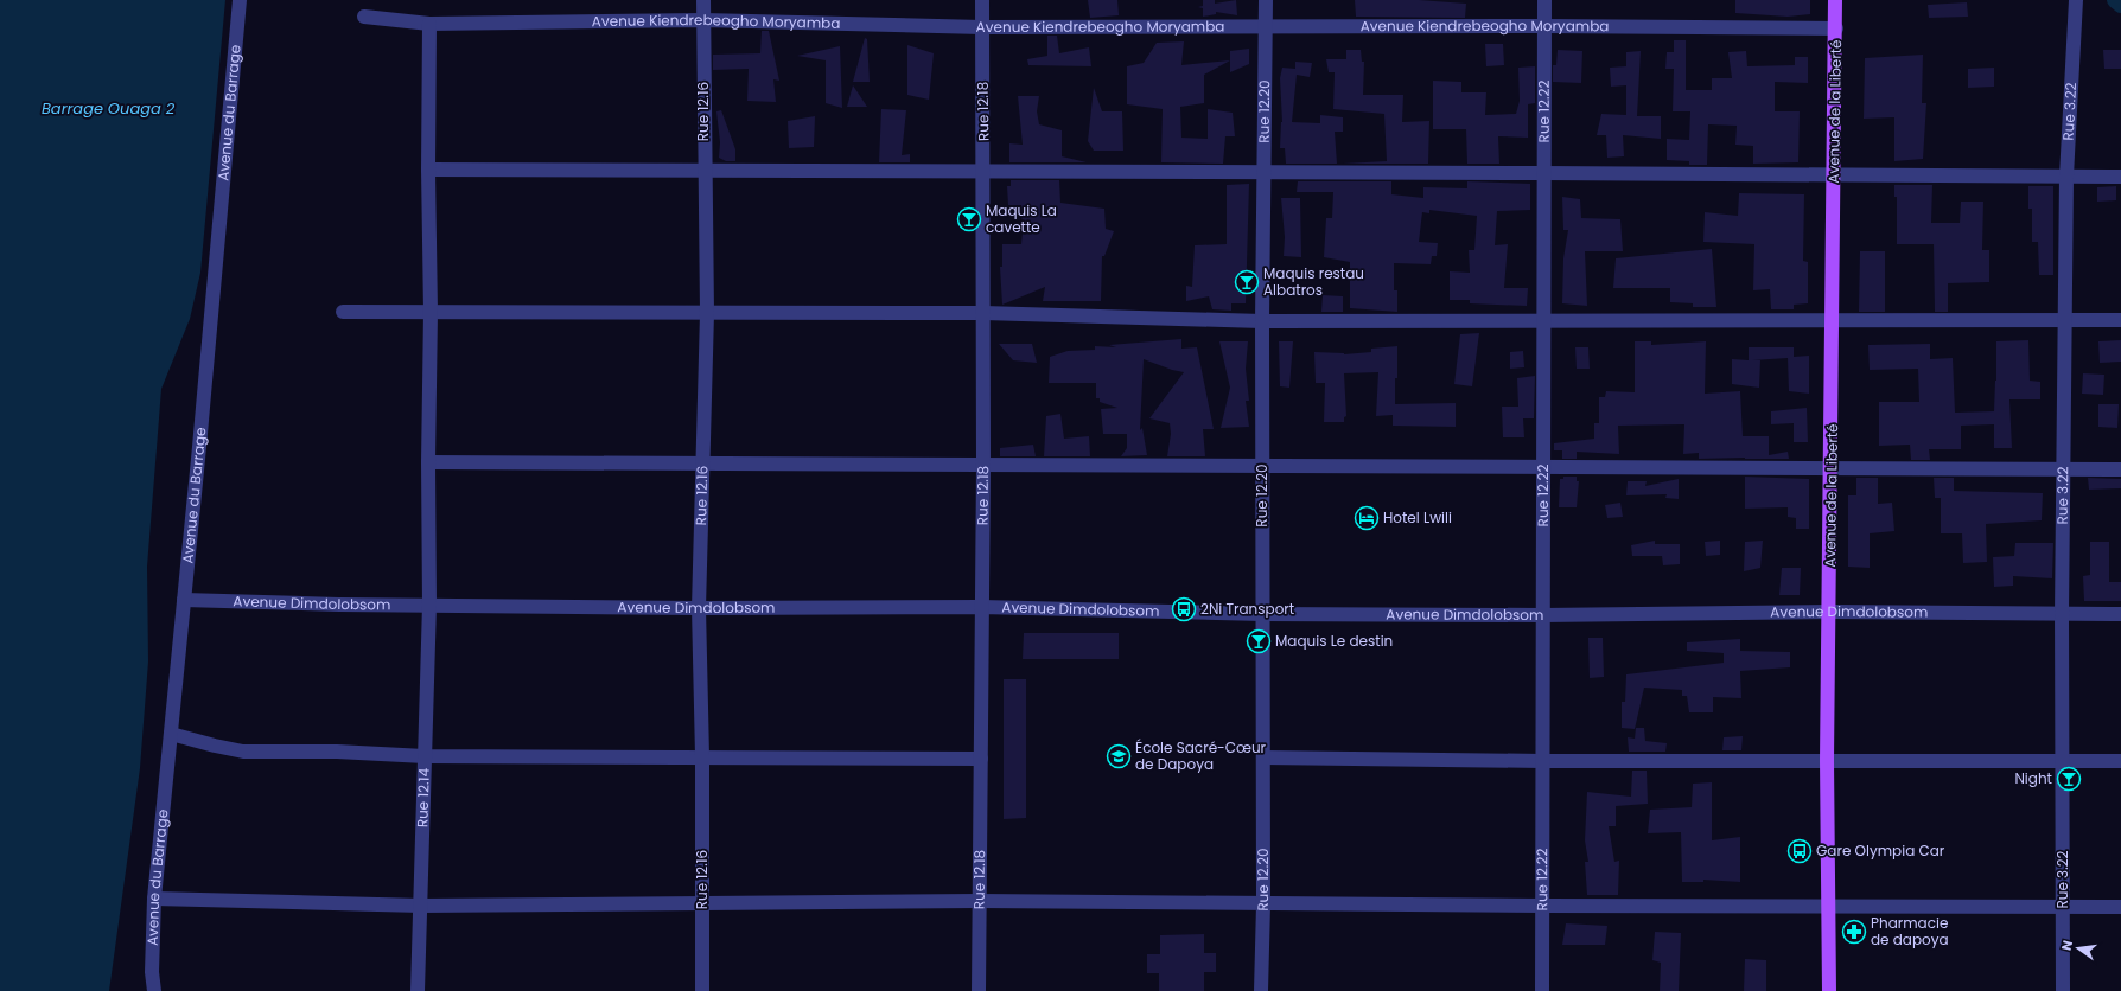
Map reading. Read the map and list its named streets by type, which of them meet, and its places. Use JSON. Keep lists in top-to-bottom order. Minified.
{"streets":{"main road":["Avenue de la Liberté"],"street":["Avenue Kiendrebeogho Moryamba","Rue 12.16","Rue 12.18","Rue 12.20","Rue 12.22","Rue 3.22","Avenue du Barrage","Avenue Dimdolobsom","Rue 12.14"]},"crossings":[["Avenue Kiendrebeogho Moryamba","Rue 12.16"],["Avenue Kiendrebeogho Moryamba","Rue 12.18"],["Avenue Kiendrebeogho Moryamba","Rue 12.20"],["Avenue Kiendrebeogho Moryamba","Rue 12.22"],["Avenue Kiendrebeogho Moryamba","Avenue de la Liberté"],["Avenue Kiendrebeogho Moryamba","Rue 12.14"],["Rue 12.16","Avenue Dimdolobsom"],["Rue 12.18","Avenue Dimdolobsom"],["Rue 12.20","Avenue Dimdolobsom"],["Rue 12.22","Avenue Dimdolobsom"],["Avenue de la Liberté","Avenue Dimdolobsom"],["Rue 3.22","Avenue Dimdolobsom"],["Avenue du Barrage","Avenue Dimdolobsom"],["Avenue Dimdolobsom","Rue 12.14"]],"water":["Barrage Ouaga 2"],"places":{"bar":["Maquis La cavette","Maquis restau Albatros","Maquis Le destin","Night"],"hotel":["Hotel Lwili"],"bus stop":["2Ni Transport","Gare Olympia Car"],"school or university":["École Sacré-Cœur de Dapoya"],"pharmacy":["Pharmacie de dapoya"]},"north":"left"}
